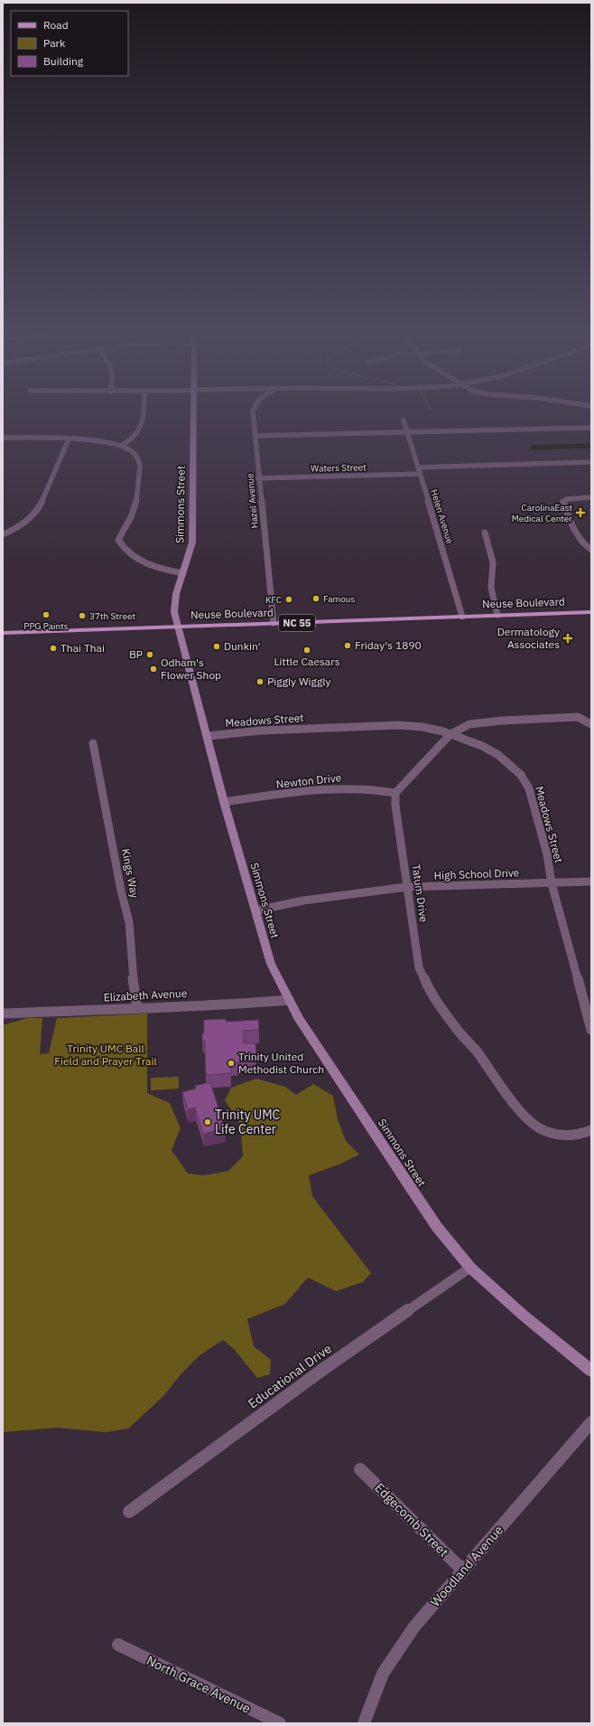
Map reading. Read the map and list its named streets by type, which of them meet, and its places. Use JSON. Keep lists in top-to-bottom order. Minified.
{"streets":{"main road":["Neuse Boulevard","NC 55"],"street":["Waters Street","Hazel Avenue","Simmons Street","Helen Avenue","Meadows Street","Newton Drive","Kings Way","High School Drive","Tatum Drive","Elizabeth Avenue","Educational Drive","Edgecomb Street","Woodland Avenue","North Grace Avenue"]},"crossings":[["Waters Street","Hazel Avenue"],["Waters Street","Helen Avenue"],["Hazel Avenue","Neuse Boulevard"],["Simmons Street","Neuse Boulevard"],["Simmons Street","Meadows Street"],["Simmons Street","Newton Drive"],["Simmons Street","High School Drive"],["Simmons Street","Elizabeth Avenue"],["Simmons Street","Educational Drive"],["Helen Avenue","Neuse Boulevard"],["Meadows Street","High School Drive"],["Newton Drive","Tatum Drive"],["Kings Way","Elizabeth Avenue"],["High School Drive","Tatum Drive"],["Edgecomb Street","Woodland Avenue"]],"parks":["Trinity UMC Ball Field and Prayer Trail"],"places":{"health":["CarolinaEast Medical Center","Dermatology Associates"],"other":["Famous","KFC","PPG Paints","37th Street","Friday's 1890","Dunkin'","Thai Thai","Little Caesars","BP","Odham's Flower Shop","Piggly Wiggly","Trinity United Methodist Church","Trinity UMC Life Center"]},"legend":["Road","Park","Building"]}
